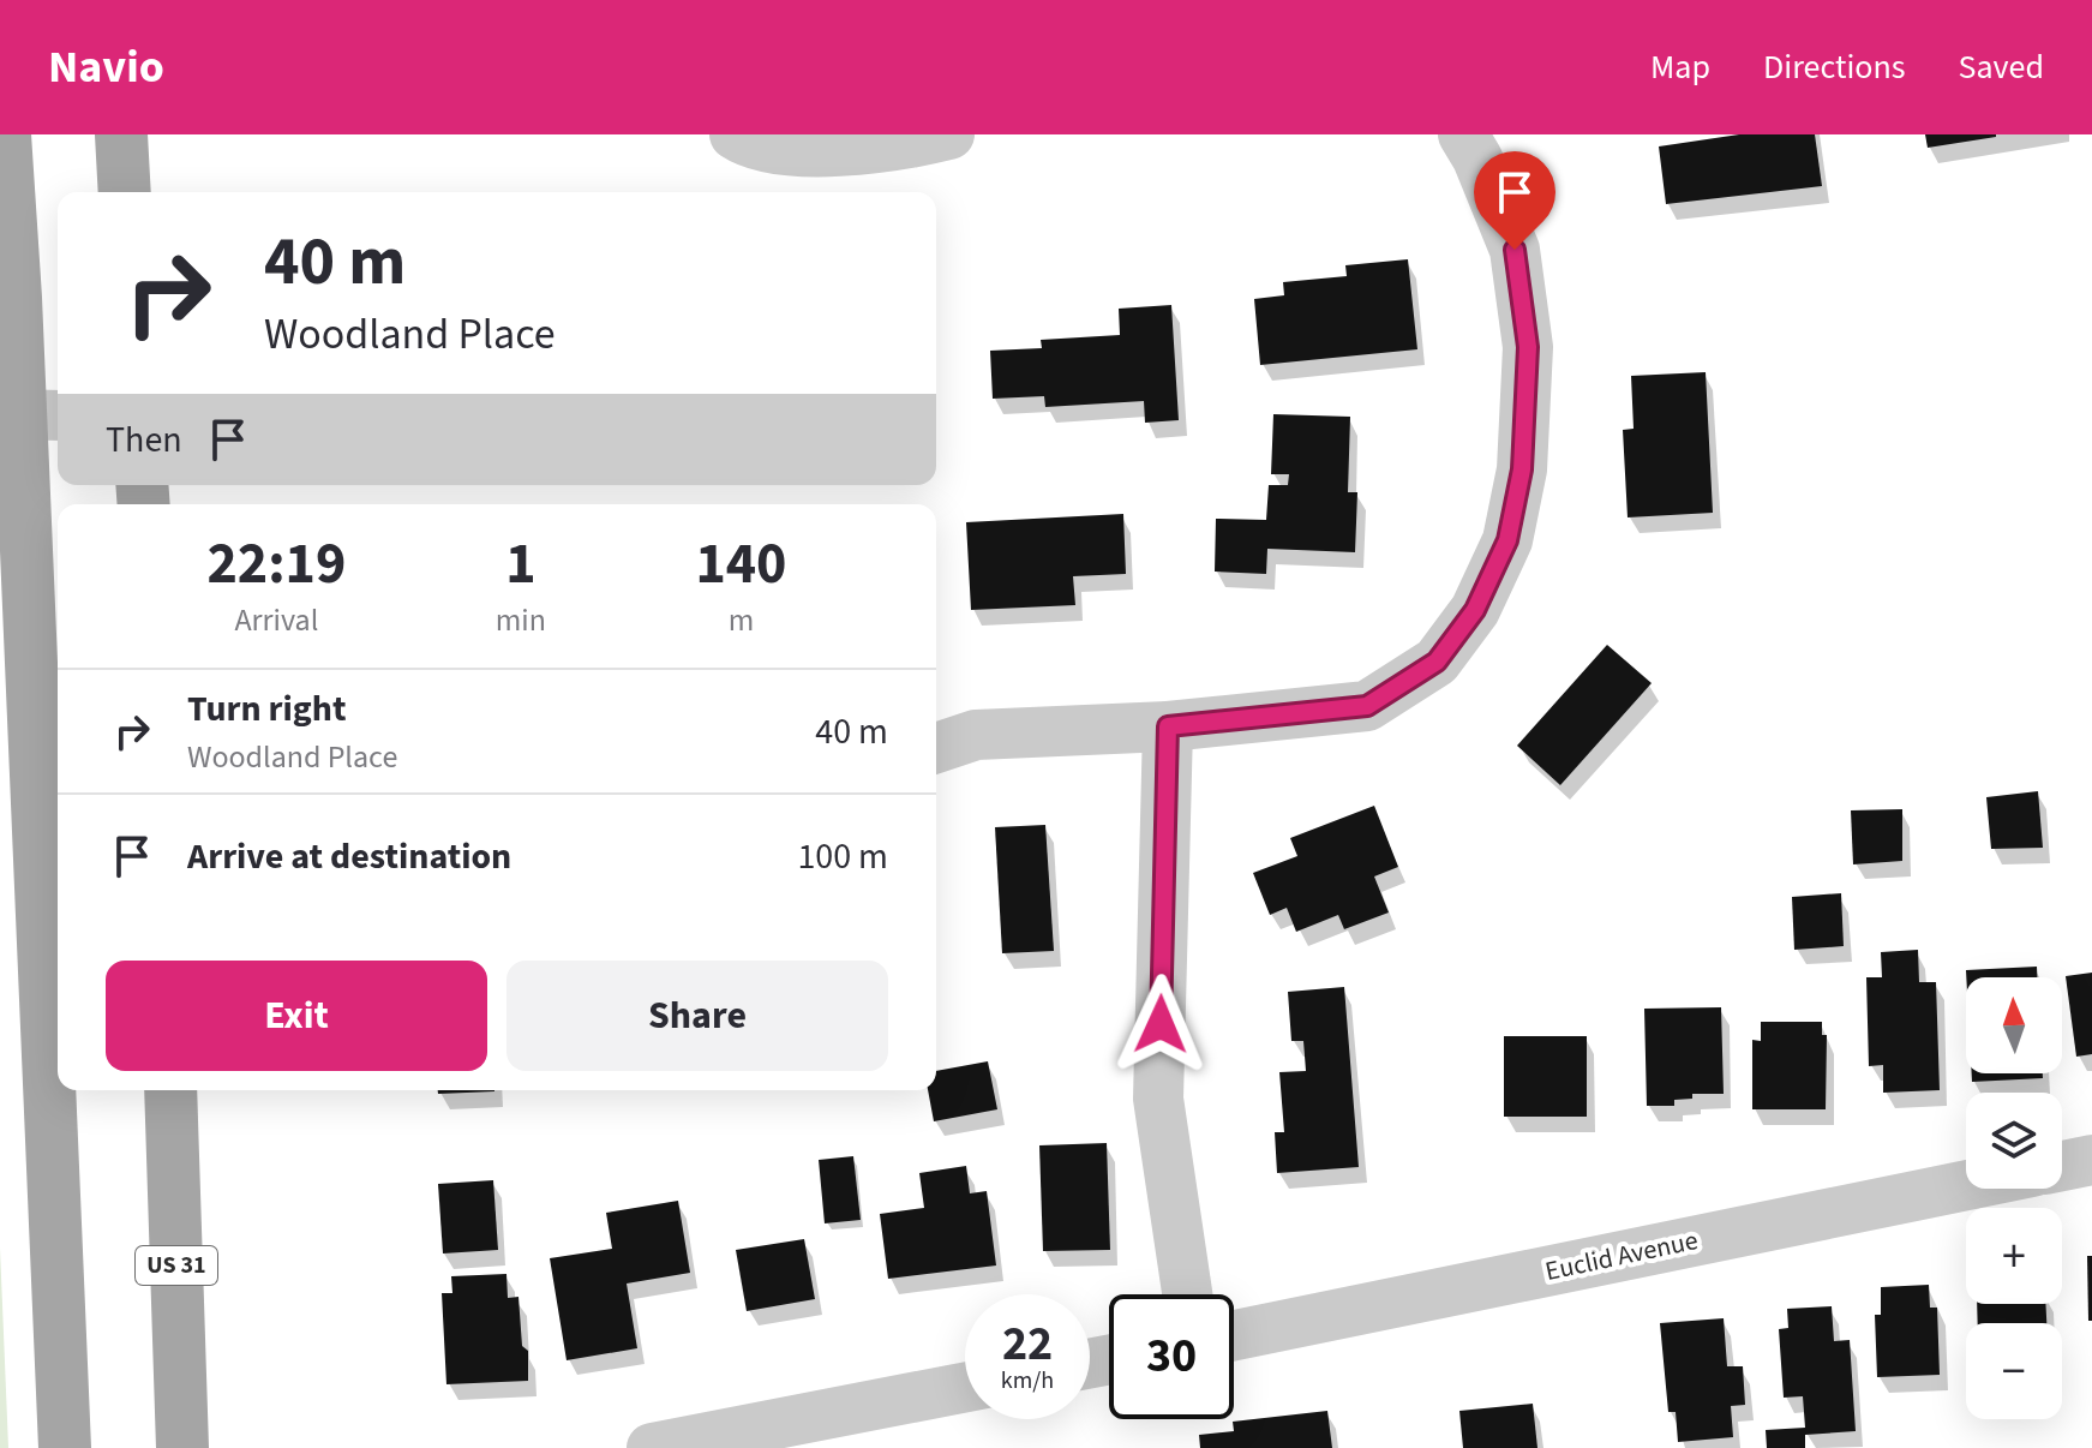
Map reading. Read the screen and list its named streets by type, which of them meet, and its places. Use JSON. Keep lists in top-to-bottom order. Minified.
{"streets":{"main road":["US 31"],"street":["Euclid Avenue"]},"north":"top","page":{"header":"Navio","nav":["Map","Directions","Saved"],"turn":["40 m","Woodland Place"],"then":"Then","eta":["22:19","Arrival","1","min","140","m"],"list":[{"name":"Turn right","note":"Woodland Place","value":"40 m"},{"name":"Arrive at destination","value":"100 m"}],"buttons":["Exit","Share"],"map_buttons":["+","−"],"speed":"22 km/h","limit":"30"}}
